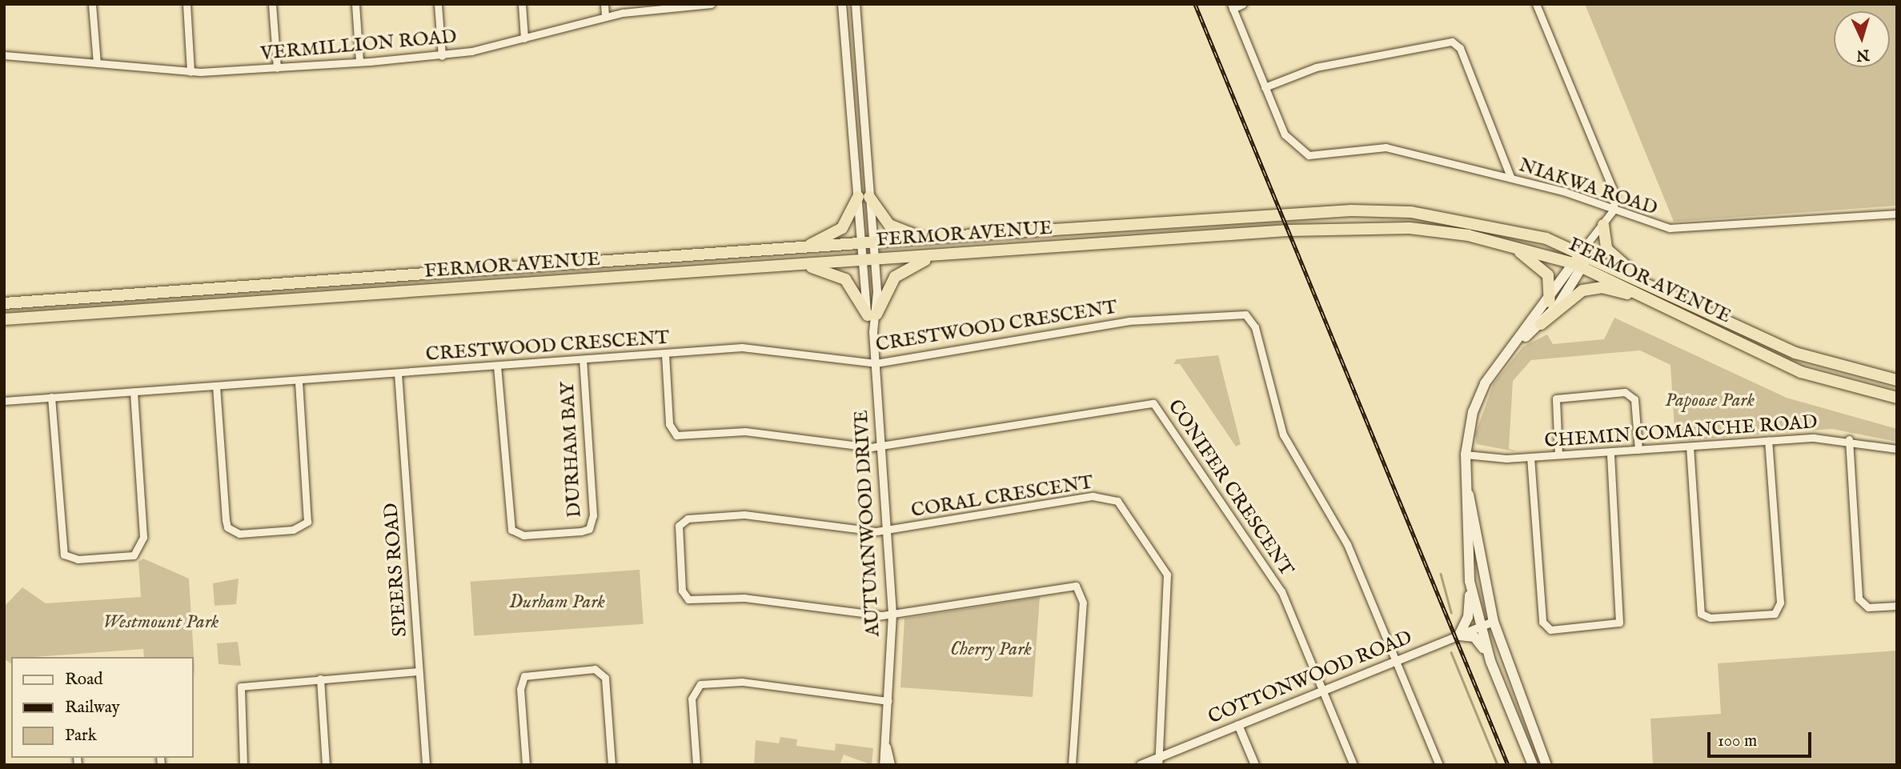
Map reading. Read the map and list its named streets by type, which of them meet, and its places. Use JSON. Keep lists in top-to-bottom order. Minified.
{"streets":{"highway":["FERMOR AVENUE"],"street":["VERMILLION ROAD","NIAKWA ROAD","CRESTWOOD CRESCENT","CHEMIN COMANCHE ROAD","DURHAM BAY","CONIFER CRESCENT","CORAL CRESCENT","AUTUMNWOOD DRIVE","SPEERS ROAD","COTTONWOOD ROAD"]},"crossings":[["FERMOR AVENUE","AUTUMNWOOD DRIVE"],["CRESTWOOD CRESCENT","DURHAM BAY"],["CRESTWOOD CRESCENT","AUTUMNWOOD DRIVE"],["CRESTWOOD CRESCENT","SPEERS ROAD"],["CRESTWOOD CRESCENT","COTTONWOOD ROAD"],["CONIFER CRESCENT","AUTUMNWOOD DRIVE"],["CONIFER CRESCENT","COTTONWOOD ROAD"],["CORAL CRESCENT","AUTUMNWOOD DRIVE"],["CORAL CRESCENT","COTTONWOOD ROAD"]],"parks":["Papoose Park","Durham Park","Westmount Park","Cherry Park"],"legend":["Road","Railway","Park"],"scale_bar":"100 m","north":"bottom"}
